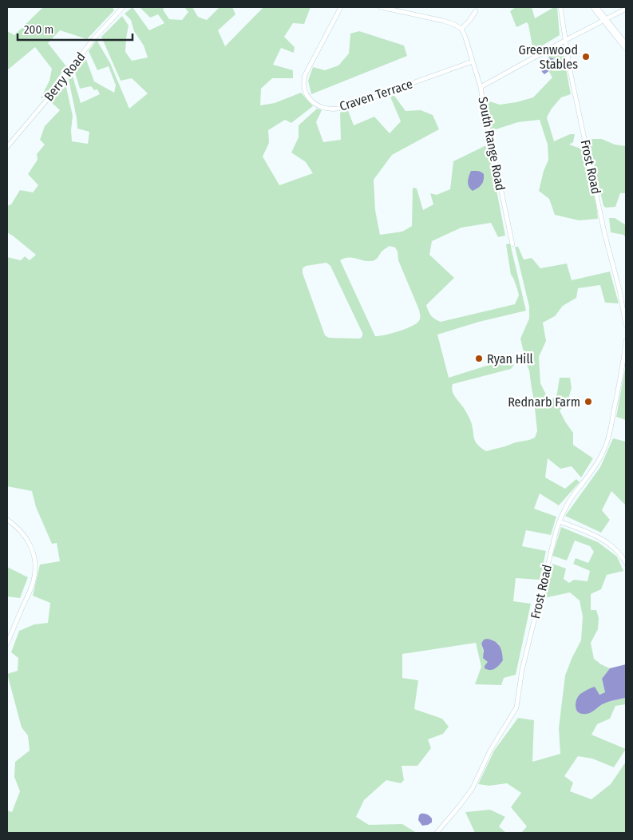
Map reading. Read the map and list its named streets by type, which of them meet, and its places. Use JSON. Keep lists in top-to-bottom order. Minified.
{"streets":{"street":["Berry Road","Craven Terrace","South Range Road","Frost Road"]},"crossings":[["South Range Road","Frost Road"]],"places":["Greenwood Stables","Ryan Hill","Rednarb Farm"],"scale_bar":"200 m"}
